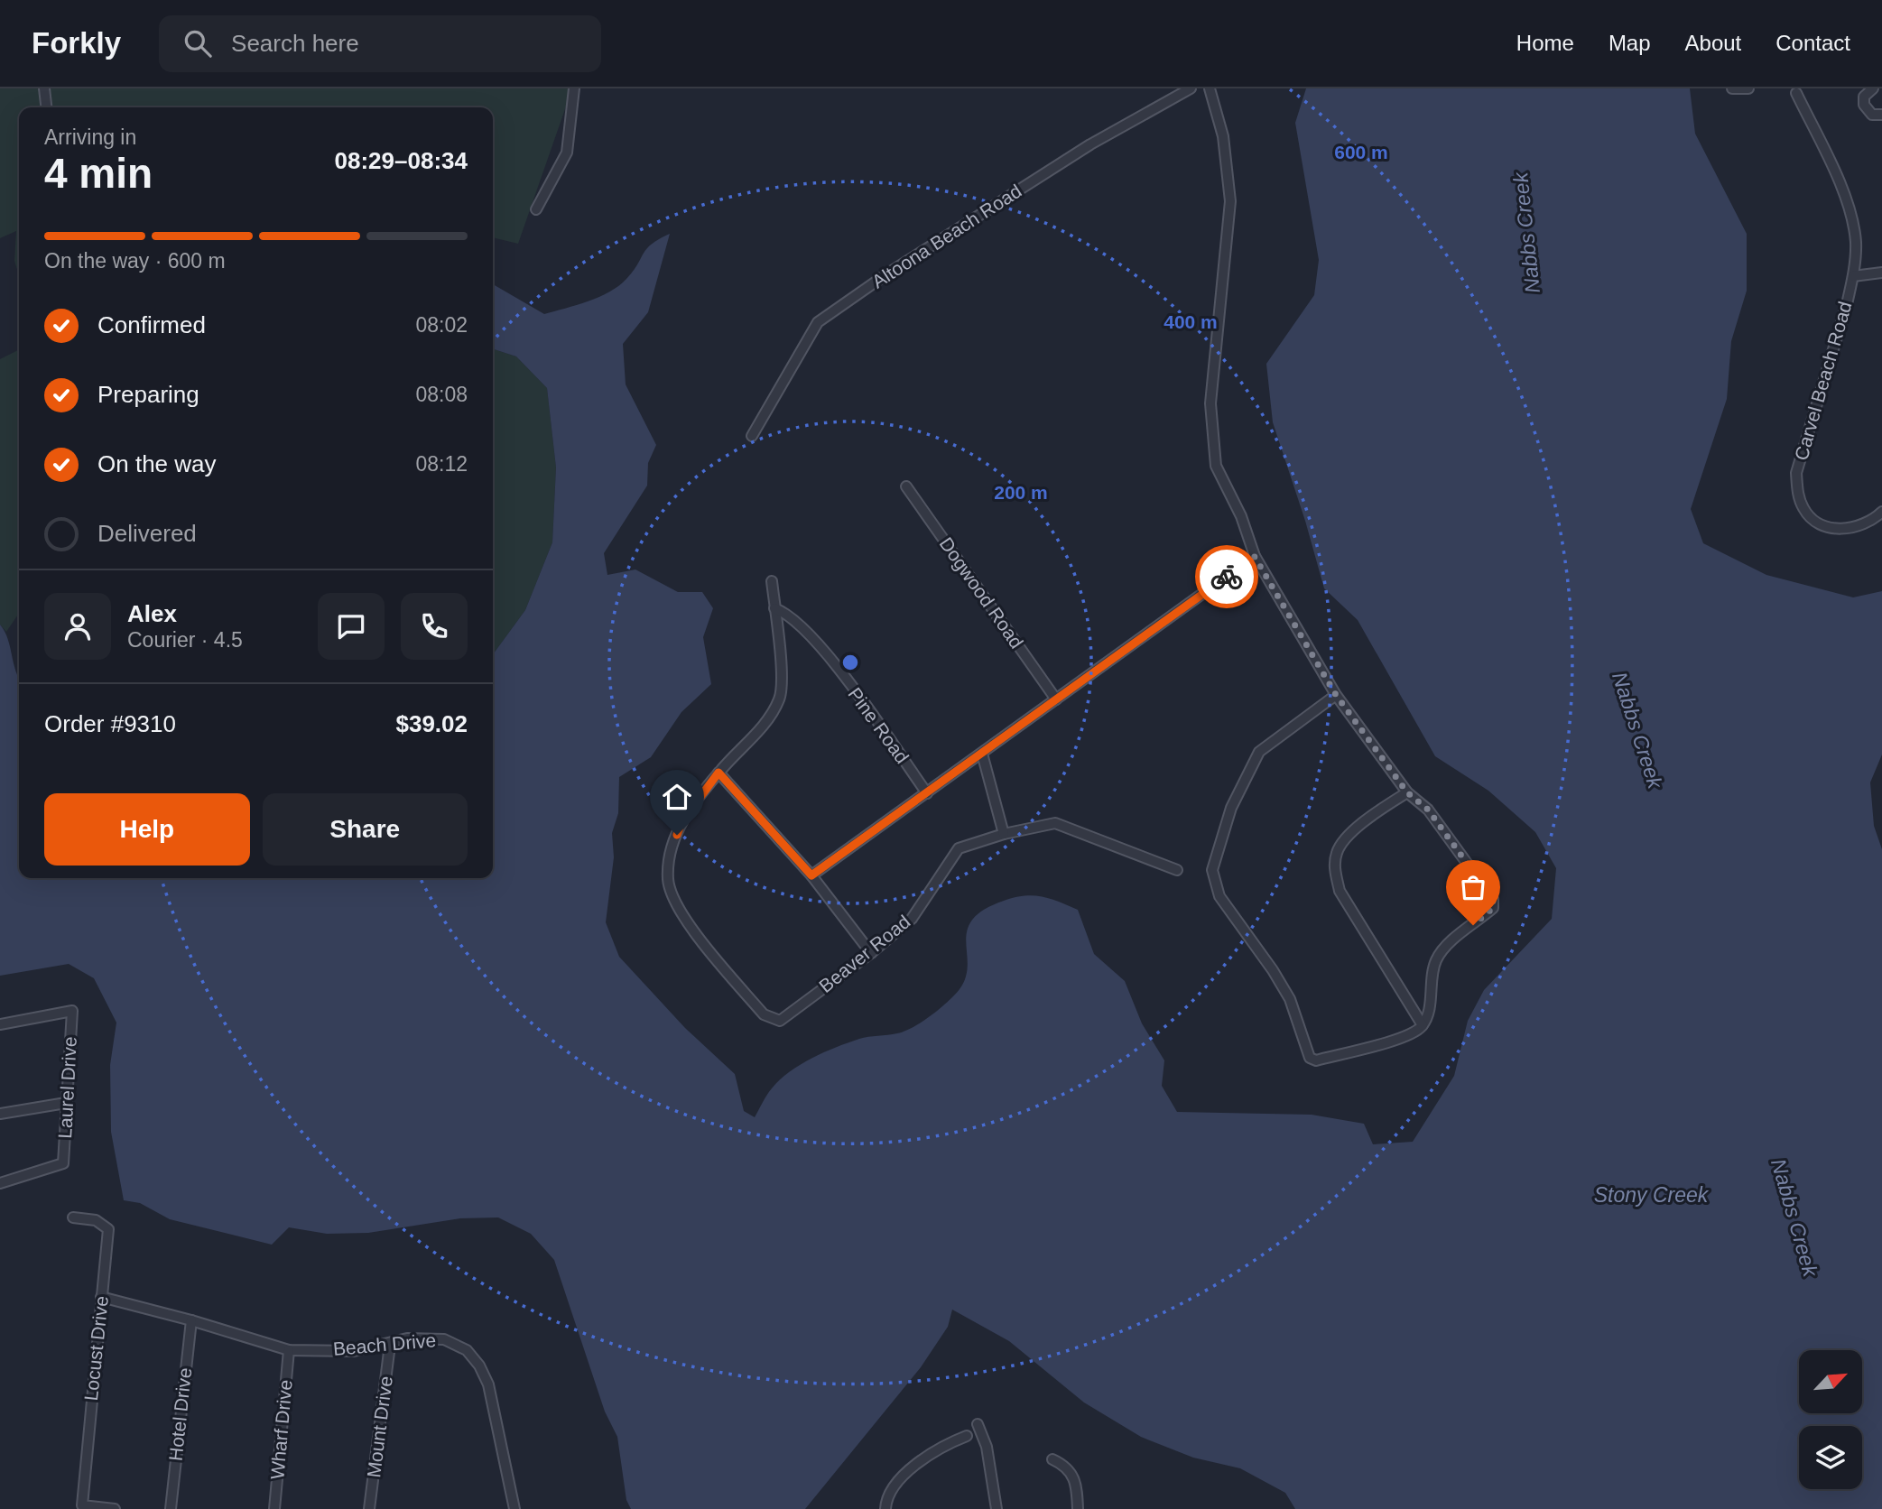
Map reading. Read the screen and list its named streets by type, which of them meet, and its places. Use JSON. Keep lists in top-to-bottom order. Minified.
{"streets":{"street":["Altoona Beach Road","Carvel Beach Road","Dogwood Road","Pine Road","Beaver Road","Laurel Drive","Beach Drive","Locust Drive","Hotel Drive","Mount Drive","Wharf Drive"]},"crossings":[["Beach Drive","Locust Drive"],["Beach Drive","Hotel Drive"],["Beach Drive","Mount Drive"],["Beach Drive","Wharf Drive"]],"water":["Nabbs Creek","Stony Creek"],"north":"top right","page":{"header":"Forkly","search":"Search here","nav":["Home","Map","About","Contact"],"heading":["4 min","Arriving in","08:29–08:34"],"panel":["Alex","Courier · 4.5","Order #9310","$39.02"],"bar":"On the way · 600 m","list":[["Confirmed","08:02"],["Preparing","08:08"],["On the way","08:12"],"Delivered"],"buttons":["Help","Share"]},"rings":["600 m","400 m","200 m"]}
